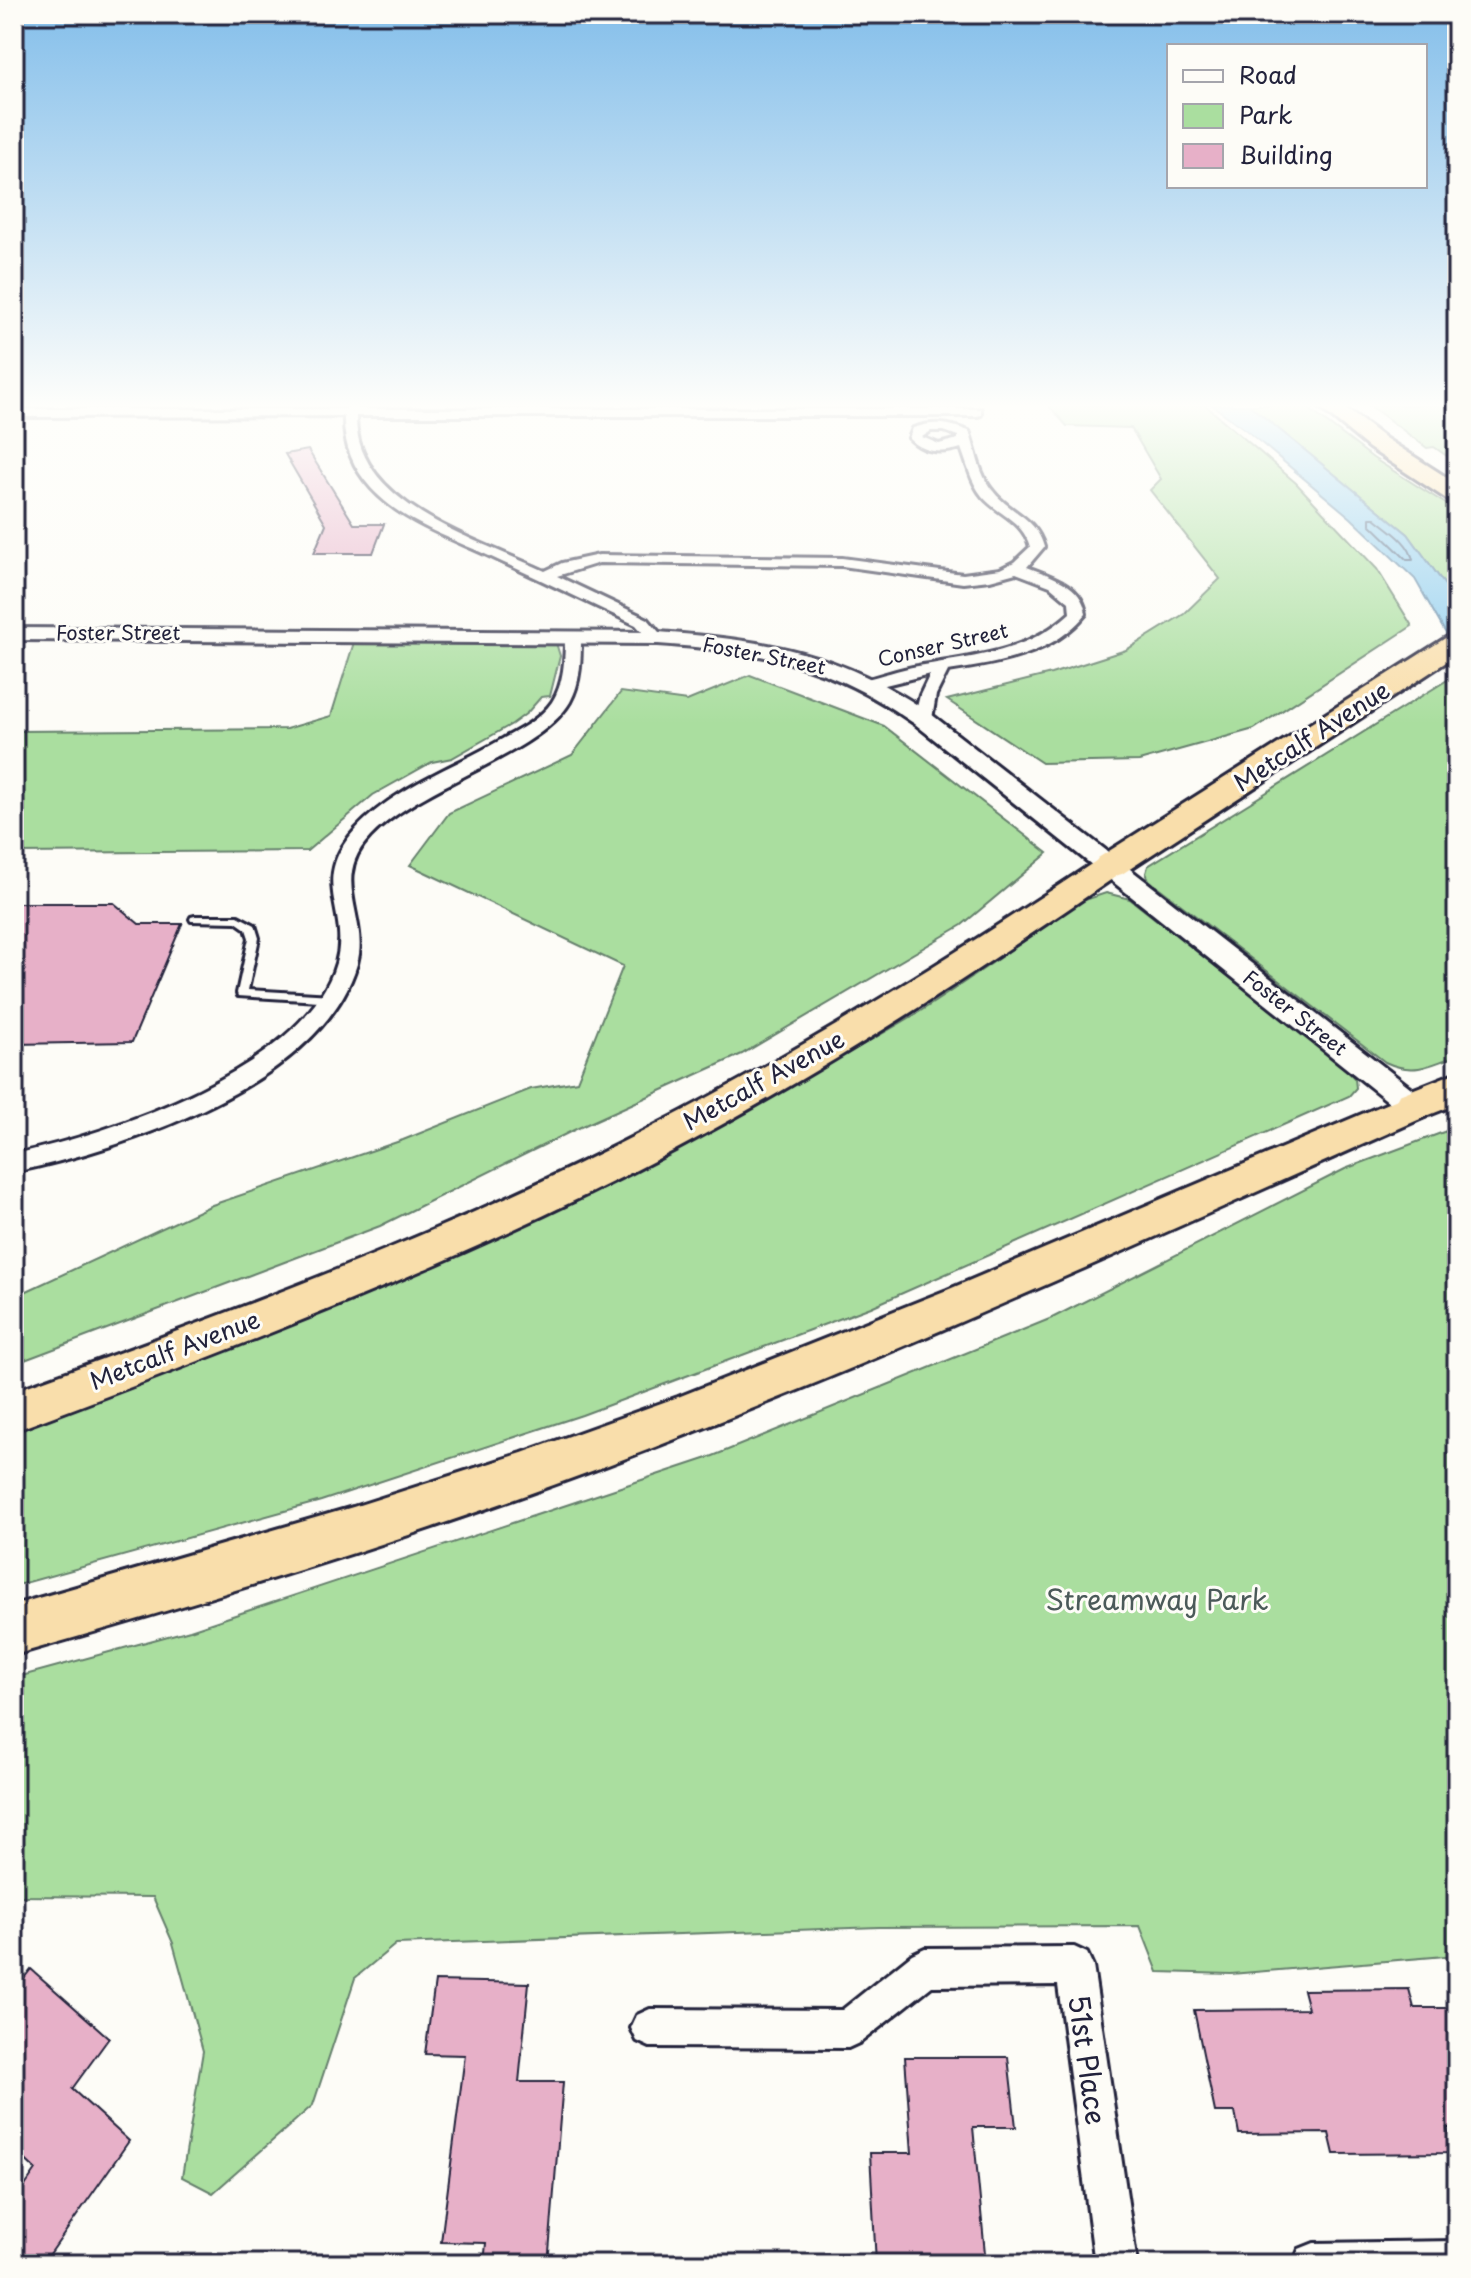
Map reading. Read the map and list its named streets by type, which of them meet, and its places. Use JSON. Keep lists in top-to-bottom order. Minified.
{"streets":{"highway":["Metcalf Avenue"],"street":["Foster Street","Conser Street","51st Place"]},"crossings":[["Foster Street","Conser Street"],["Foster Street","Metcalf Avenue"]],"parks":["Streamway Park"],"legend":["Road","Park","Building"]}
